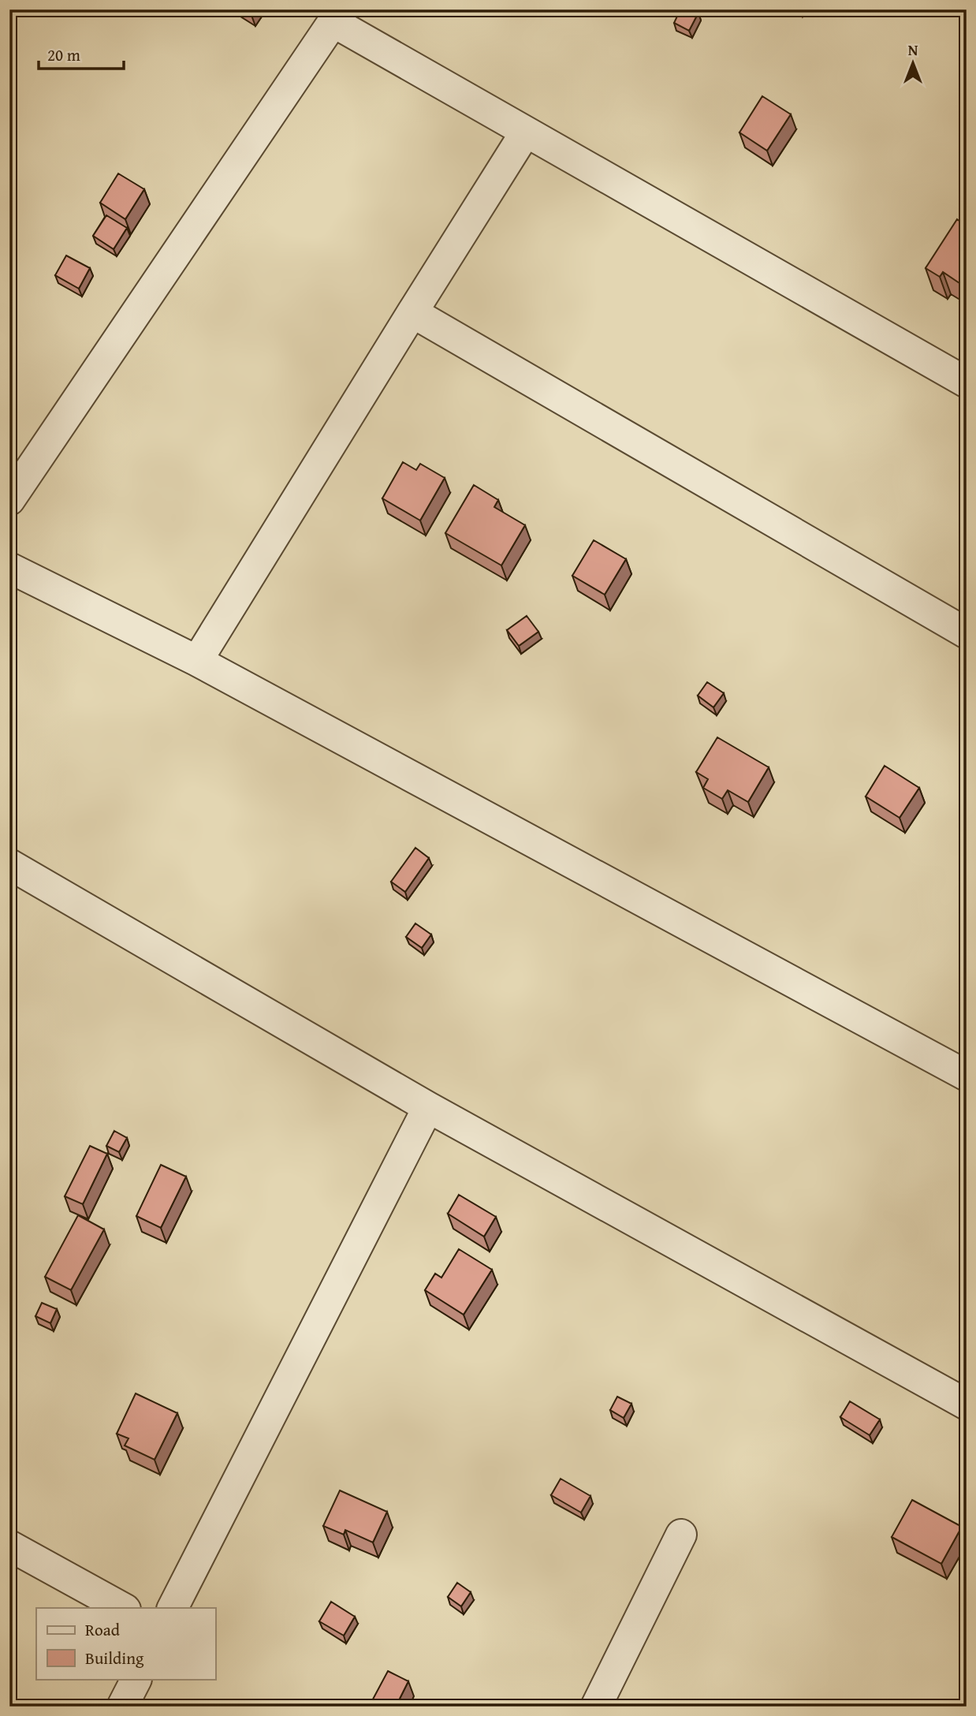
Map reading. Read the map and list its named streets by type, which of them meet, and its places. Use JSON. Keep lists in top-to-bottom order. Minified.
{"legend":["Road","Building"],"scale_bar":"20 m","north":"top"}
